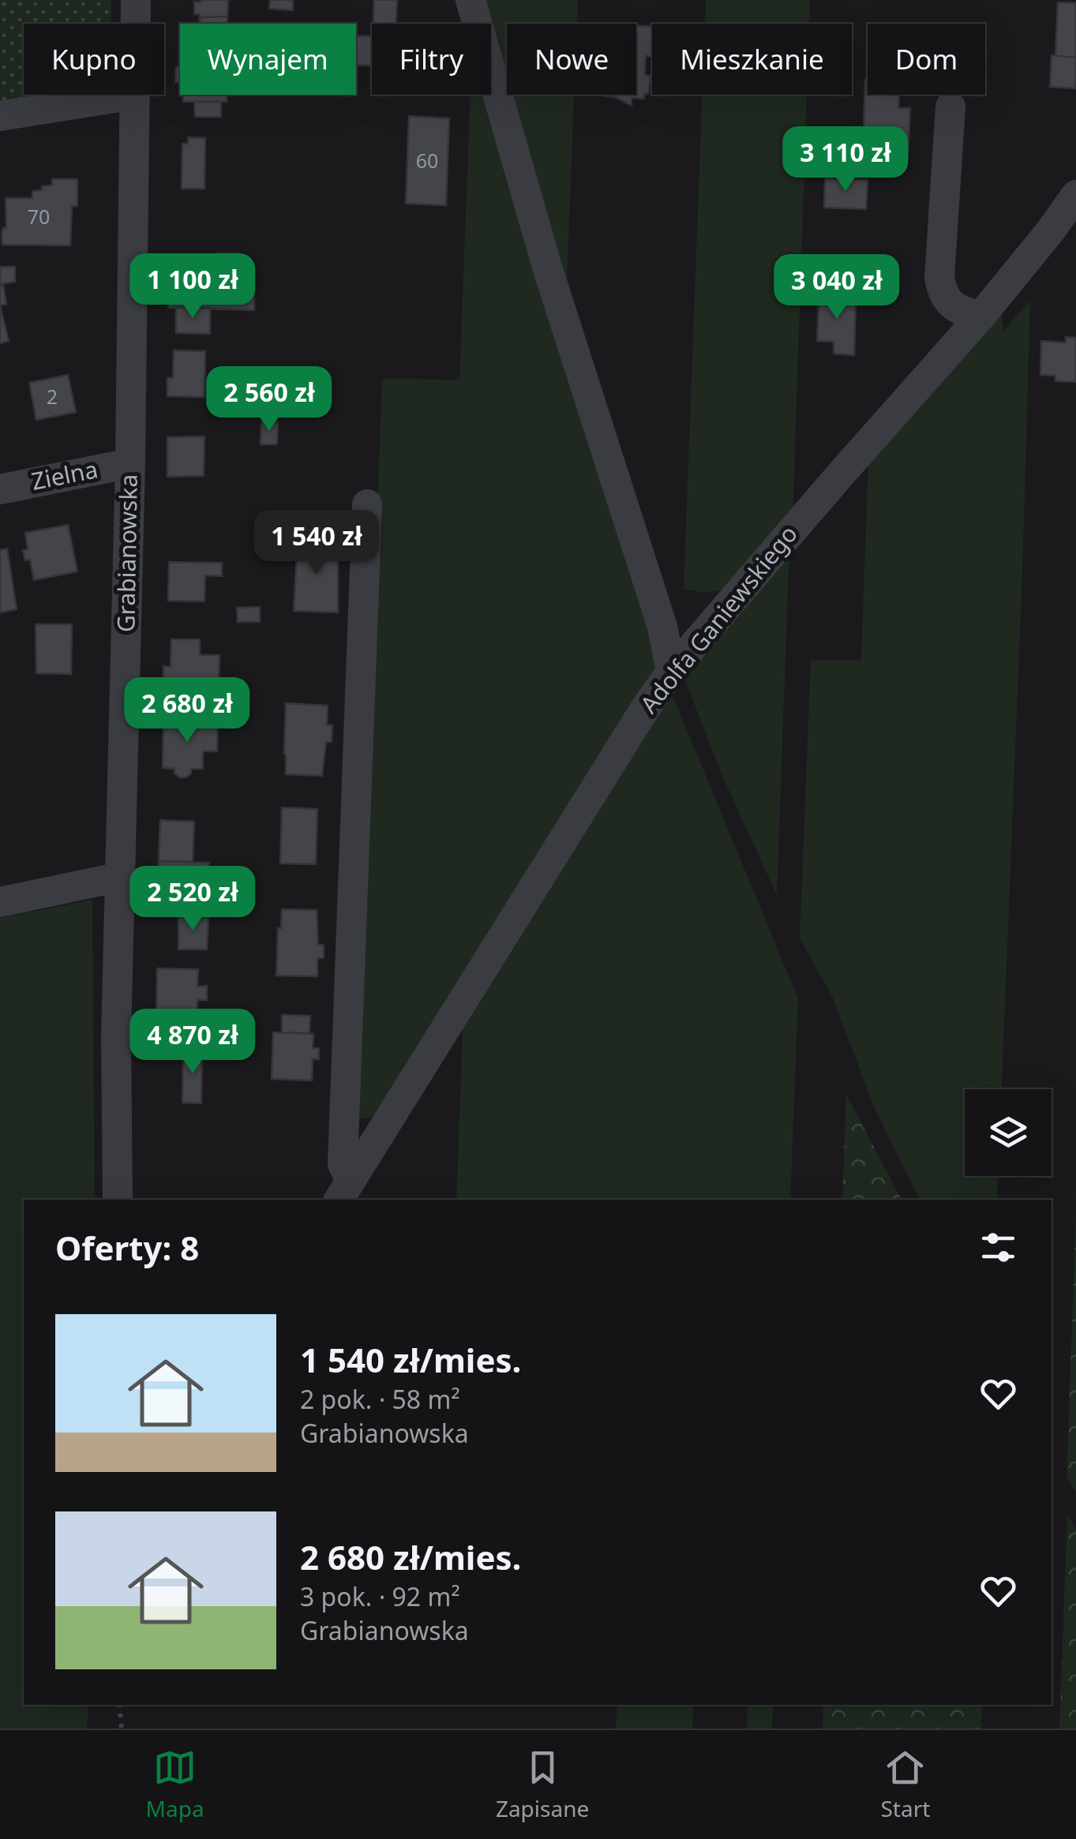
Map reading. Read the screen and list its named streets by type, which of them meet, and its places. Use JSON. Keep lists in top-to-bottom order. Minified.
{"streets":{"street":["Zielna","Grabianowska","Adolfa Ganiewskiego"]},"crossings":[["Zielna","Grabianowska"]],"house_numbers":["60","70","2"],"page":{"chip":["Kupno","Wynajem","Filtry","Nowe","Mieszkanie","Dom"],"price":["3 110 zł","1 100 zł","3 040 zł","2 560 zł","1 540 zł","2 680 zł","2 520 zł","4 870 zł"],"heading":"Oferty: 8","list":[{"name":"1 540 zł/mies.","note":"2 pok. · 58 m² · Grabianowska"},{"name":"2 680 zł/mies.","note":"3 pok. · 92 m² · Grabianowska"}],"tabs":["Mapa","Zapisane","Start"]}}
